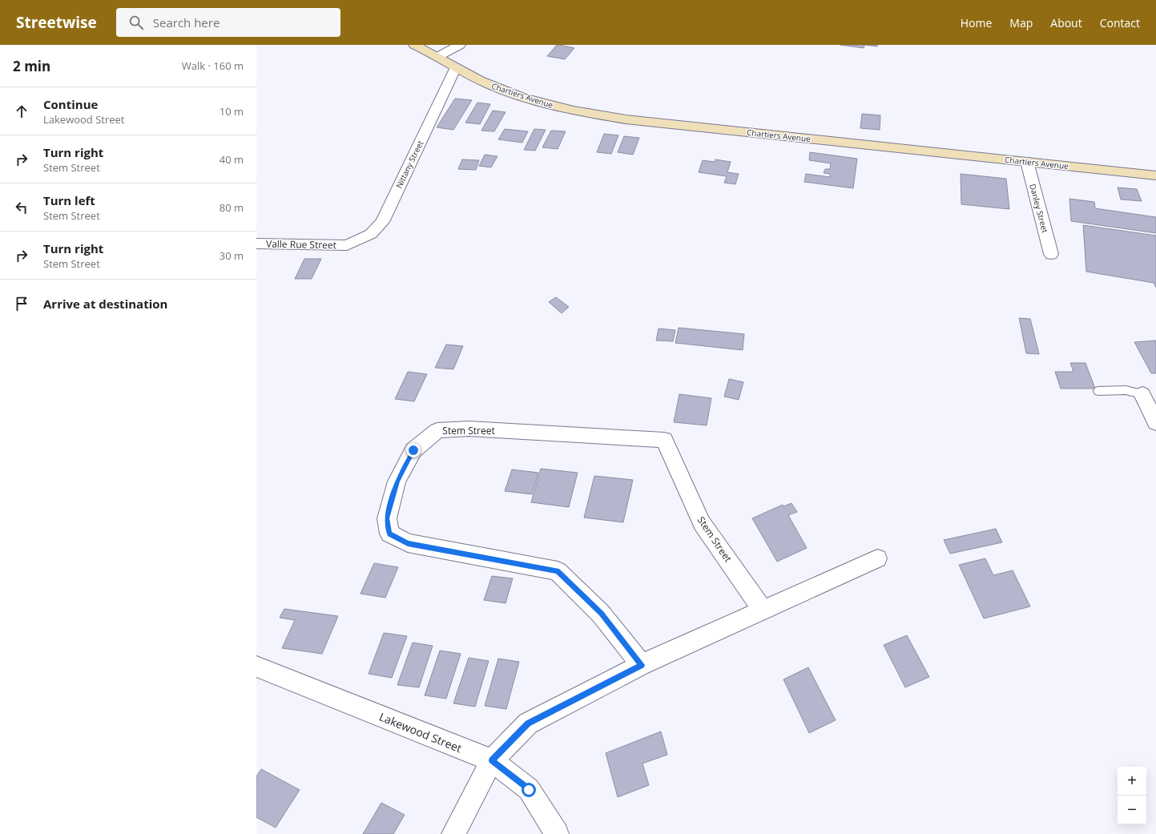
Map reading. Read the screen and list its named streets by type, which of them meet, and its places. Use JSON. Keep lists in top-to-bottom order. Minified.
{"streets":{"street":["Chartiers Avenue","Nittany Street","Danley Street","Valle Rue Street","Stem Street","Lakewood Street"]},"crossings":[["Chartiers Avenue","Nittany Street"],["Chartiers Avenue","Danley Street"],["Nittany Street","Valle Rue Street"]],"page":{"header":"Streetwise","search":"Search here","nav":["Home","Map","About","Contact"],"heading":["2 min","Walk · 160 m"],"list":[["Continue","Lakewood Street","10 m"],["Turn right","Stem Street","40 m"],["Turn left","Stem Street","80 m"],["Turn right","Stem Street","30 m"],"Arrive at destination"],"map_buttons":["+","−"]}}
